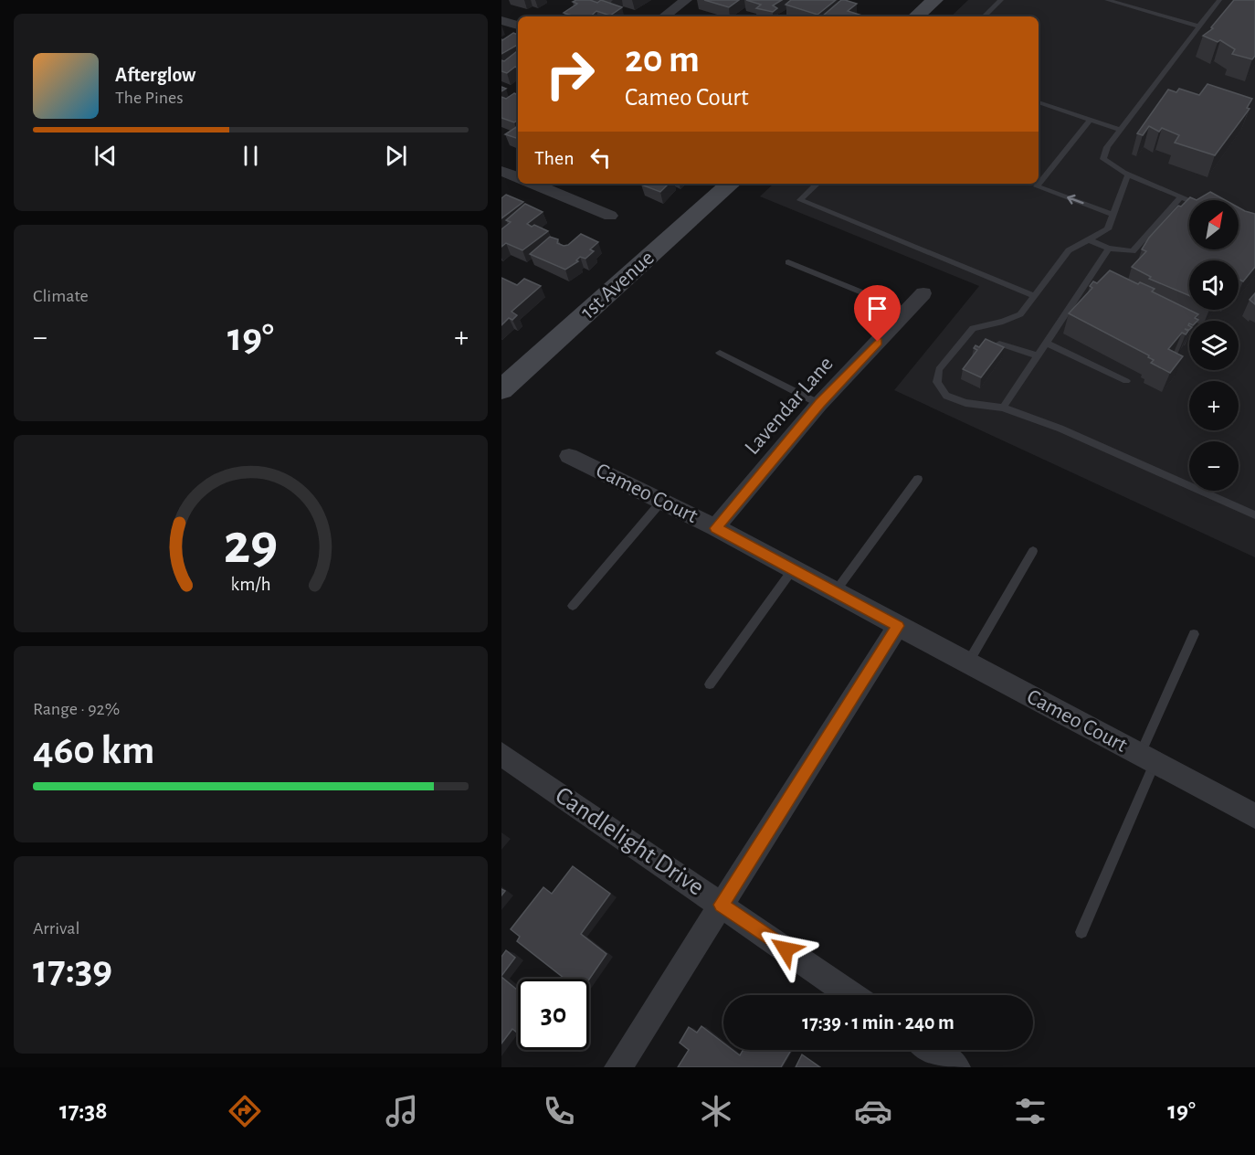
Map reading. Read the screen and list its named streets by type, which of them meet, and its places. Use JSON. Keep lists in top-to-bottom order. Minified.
{"streets":{"main road":["1st Avenue"],"street":["Lavendar Lane","Cameo Court","Candlelight Drive"]},"crossings":[["Lavendar Lane","Cameo Court"]],"north":"top right","page":{"turn":["20 m","Cameo Court"],"song":["Afterglow","The Pines"],"then":"Then","map_buttons":["+","−"],"tile":["Climate",["Range · 92%","460 km"],["Arrival","17:39"]],"heat":["−","19°","+"],"limit":"30","trip":"17:39 · 1 min · 240 m","tabs":["17:38","19°"],"gauge":["29","km/h"]}}
